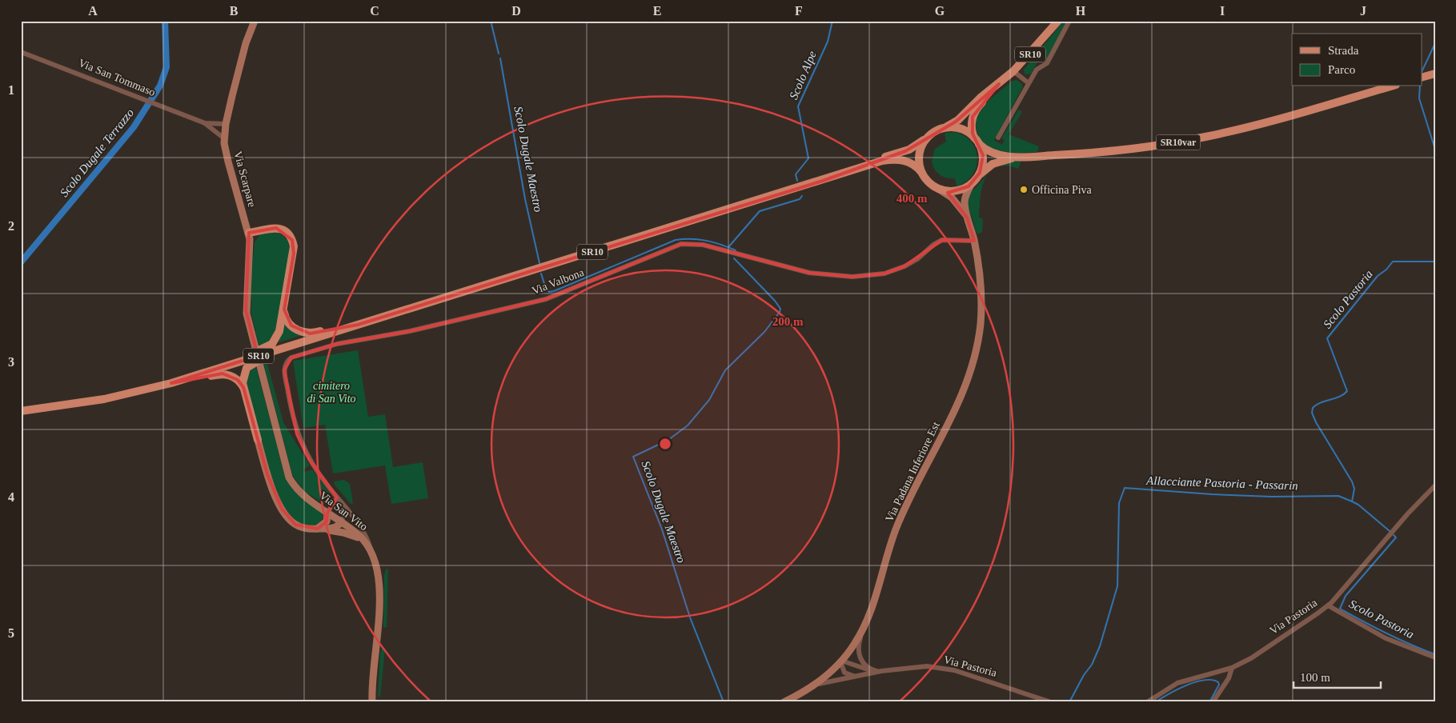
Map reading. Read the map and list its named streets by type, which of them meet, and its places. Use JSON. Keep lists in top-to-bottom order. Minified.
{"streets":{"main road":["SR10","SR10var"],"street":["Via San Tommaso","Via Scarpare","Via Valbona","Via Padana Inferiore Est","Via San Vito","Via Pastoria"]},"crossings":[["SR10","SR10var"],["SR10","Via Padana Inferiore Est"],["Via San Tommaso","Via Scarpare"],["SR10var","Via Padana Inferiore Est"],["Via Scarpare","Via San Vito"],["Via Valbona","Via Padana Inferiore Est"],["Via Valbona","Via San Vito"],["Via Padana Inferiore Est","Via Pastoria"]],"water":["Scolo Alpe","Scolo Dugale Terrazzo","Scolo Dugale Maestro","Scolo Pastoria","Allacciante Pastoria - Passarin"],"parks":["cimitero di San Vito"],"places":["Officina Piva"],"legend":["Strada","Parco"],"scale_bar":"100 m","grid":{"columns":["A","B","C","D","E","F","G","H","I","J"],"rows":["1","2","3","4","5"]},"rings":["400 m","200 m"]}
